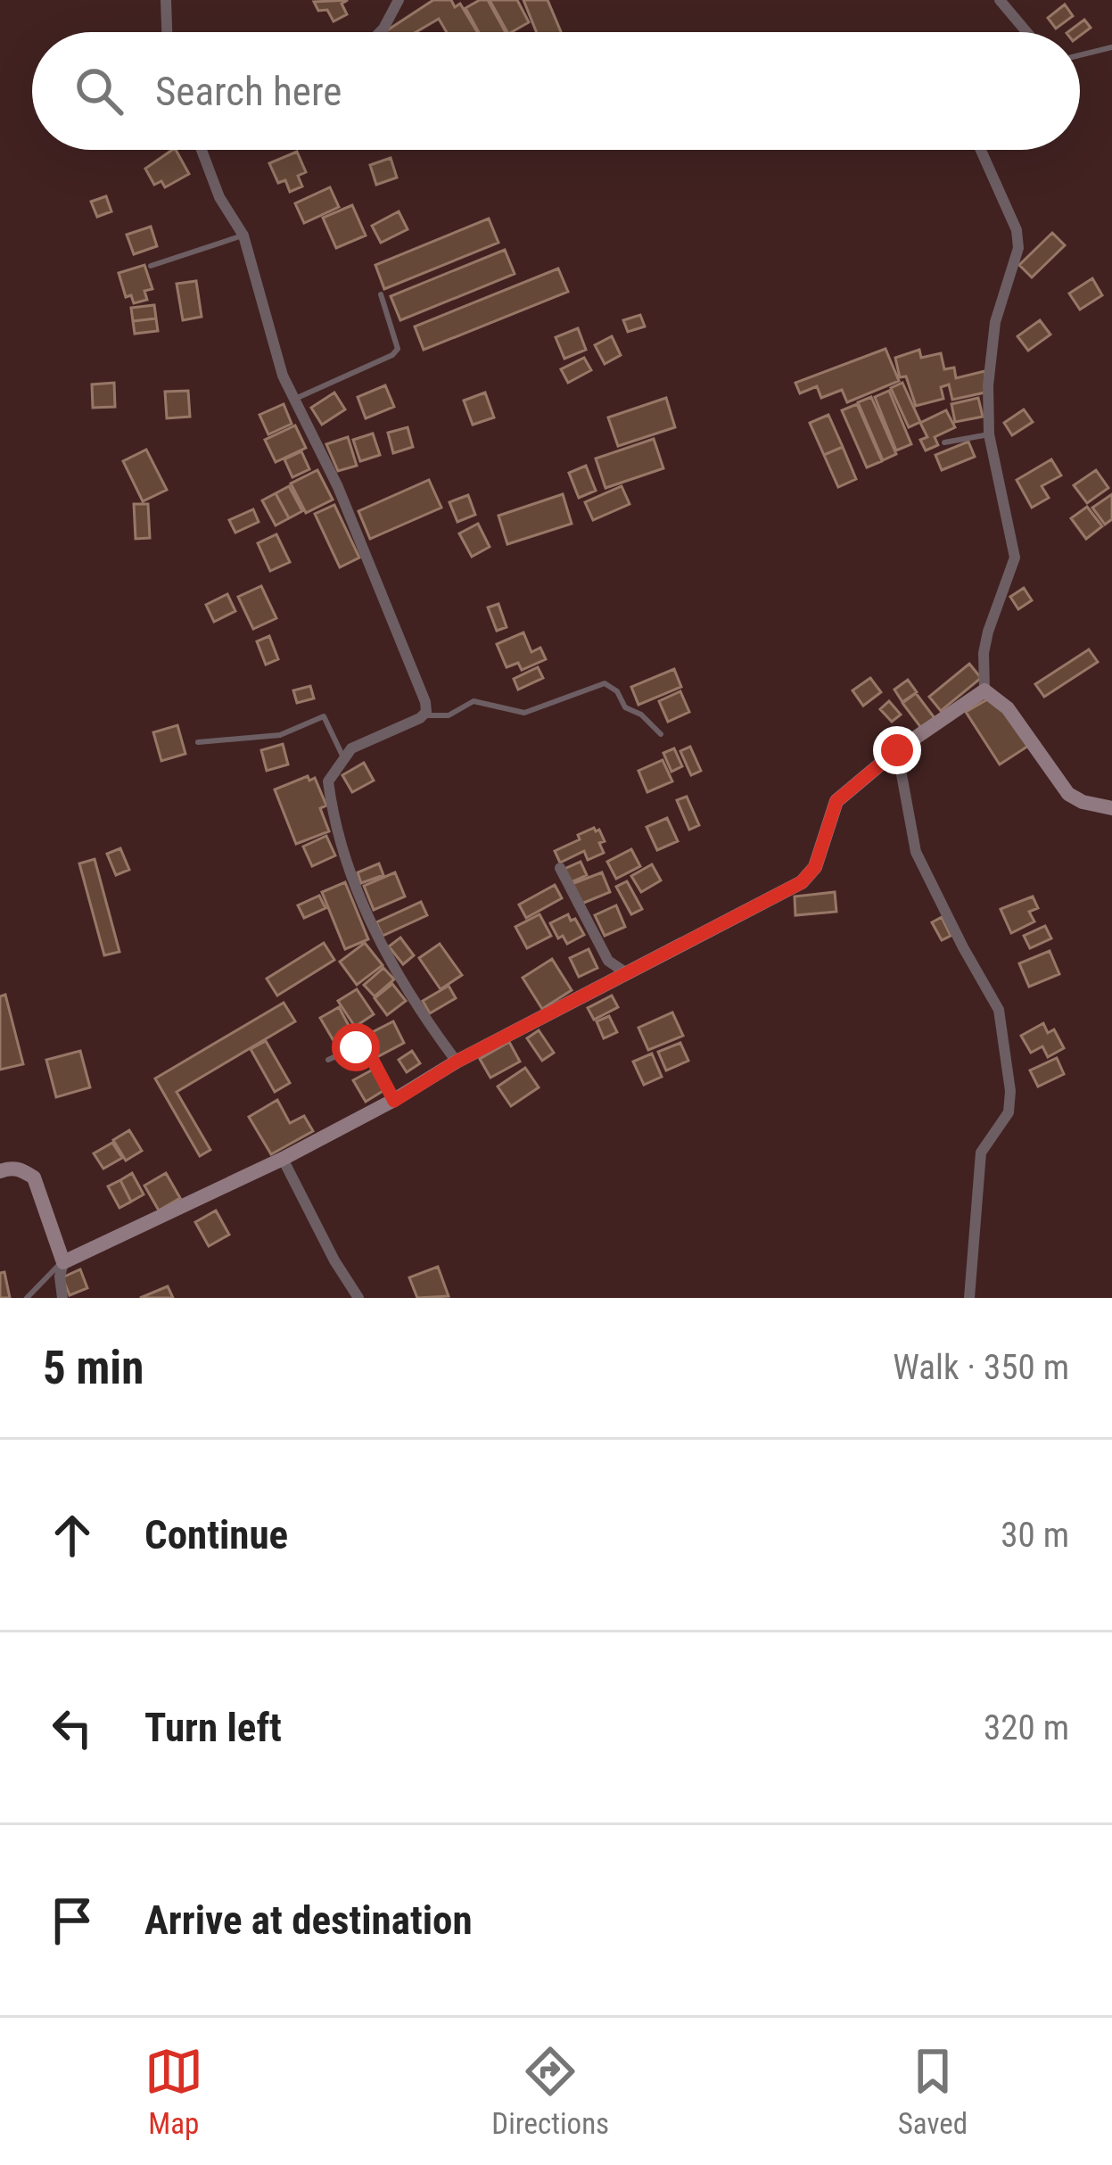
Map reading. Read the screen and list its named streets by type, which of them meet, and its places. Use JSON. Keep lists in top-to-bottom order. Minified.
{"page":{"search":"Search here","heading":["5 min","Walk · 350 m"],"list":[["Continue","30 m"],["Turn left","320 m"],"Arrive at destination"],"nav":["Map","Directions","Saved"]}}
